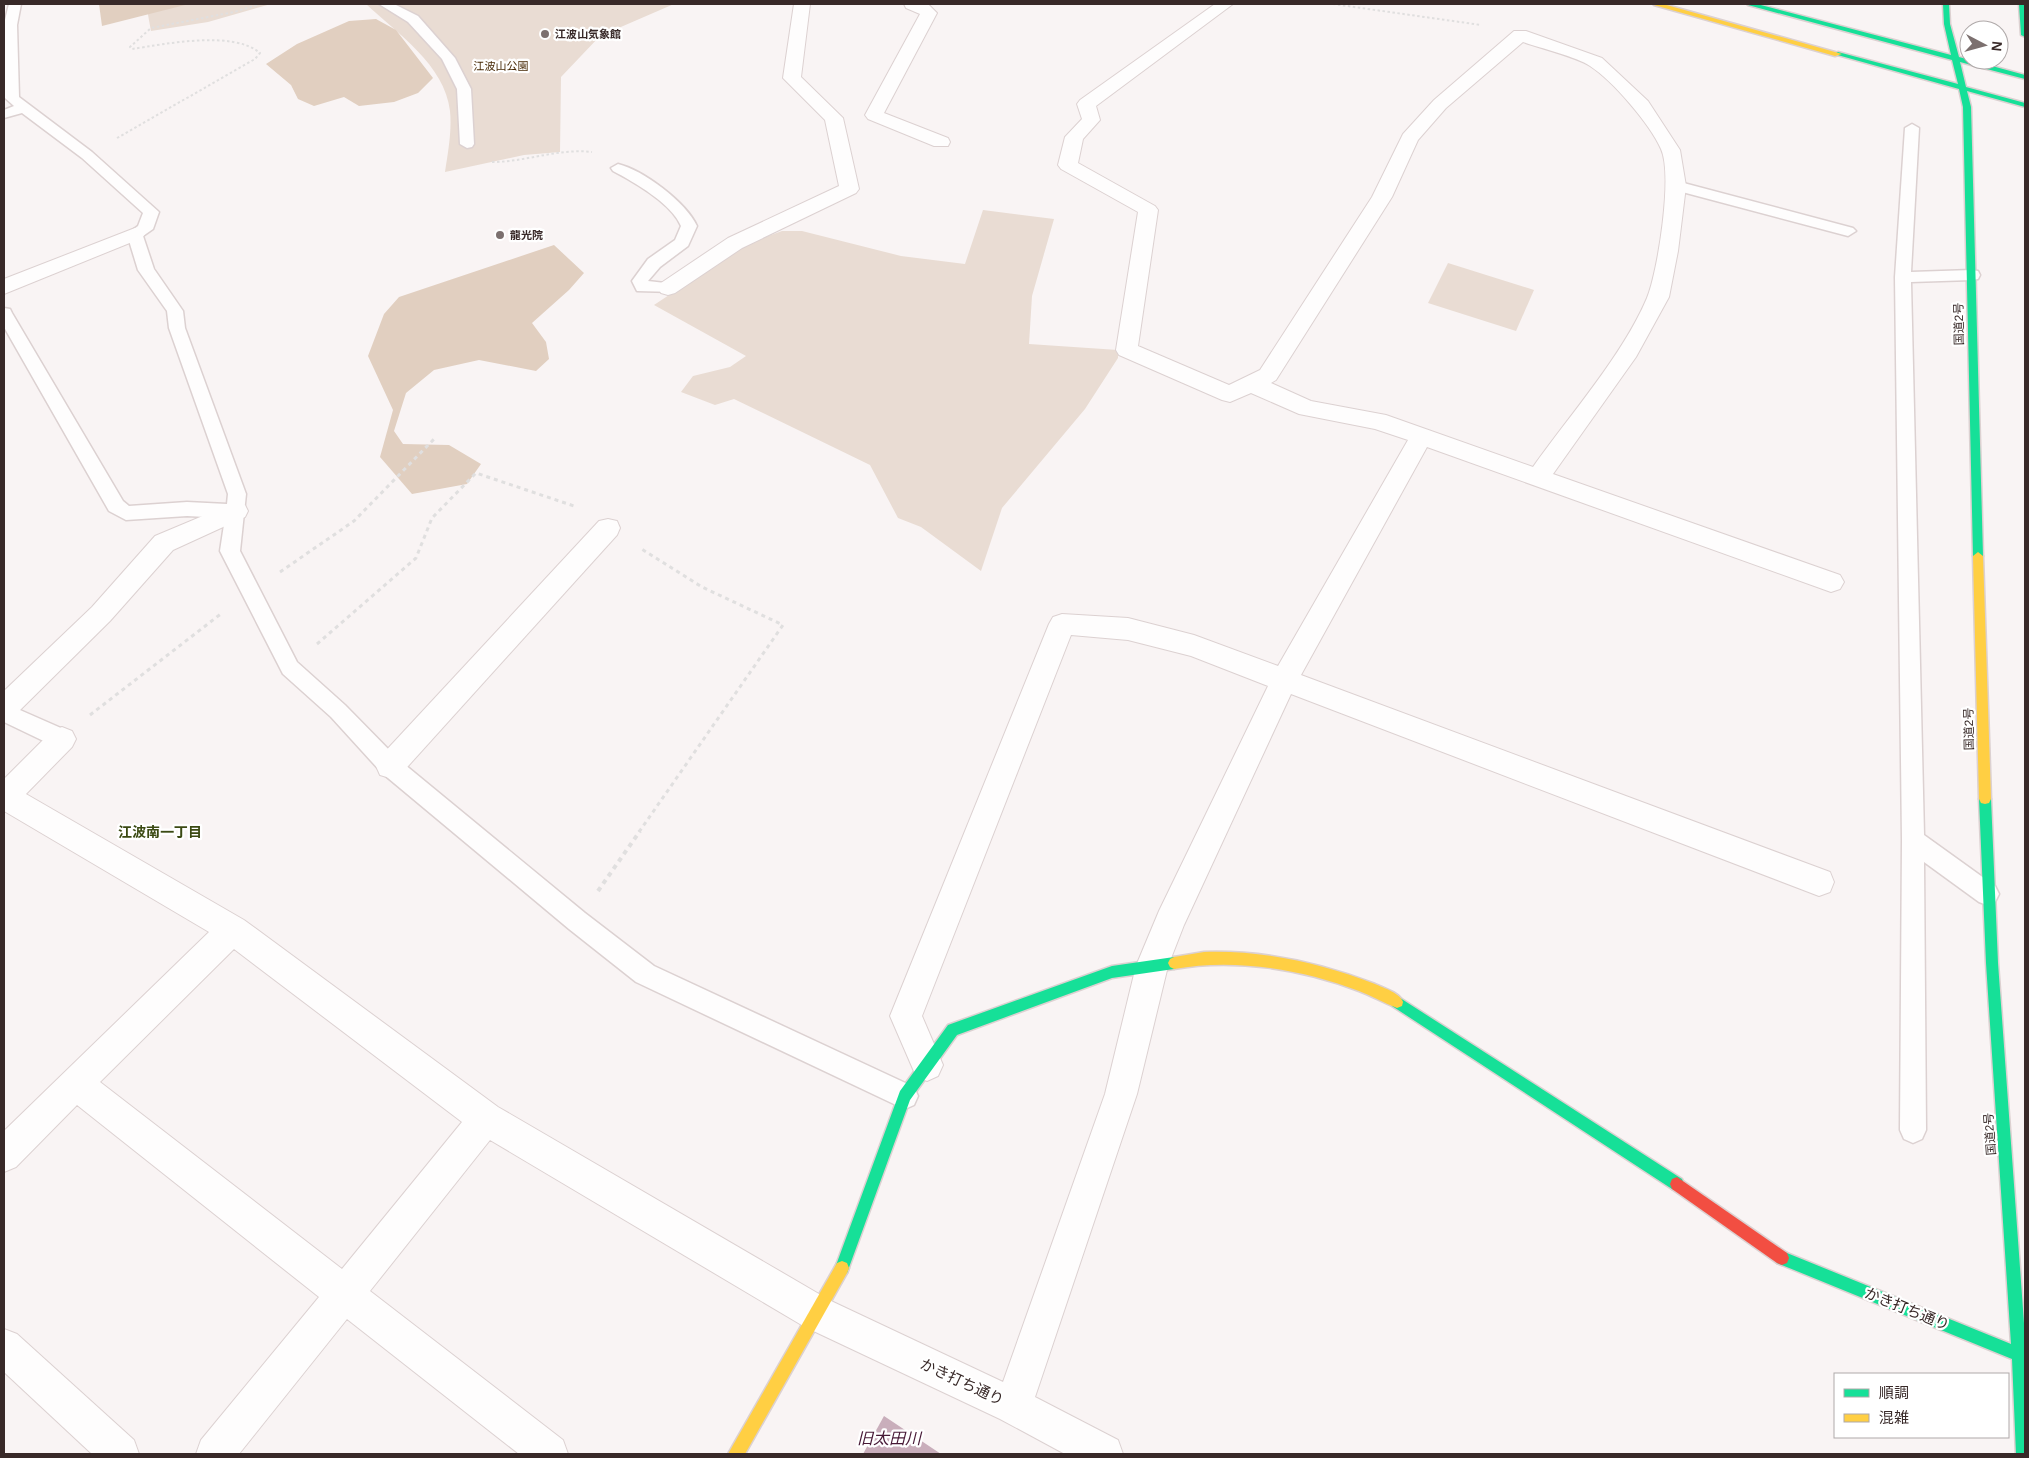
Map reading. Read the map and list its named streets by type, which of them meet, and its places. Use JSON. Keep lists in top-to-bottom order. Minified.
{"streets":{"main road":["国道2号","かき打ち通り"]},"crossings":[["国道2号","かき打ち通り"]],"districts":["江波南一丁目"],"water":["旧太田川"],"parks":["江波山公園"],"places":["江波山気象館","龍光院"],"legend":["順調","混雑"],"north":"right"}
